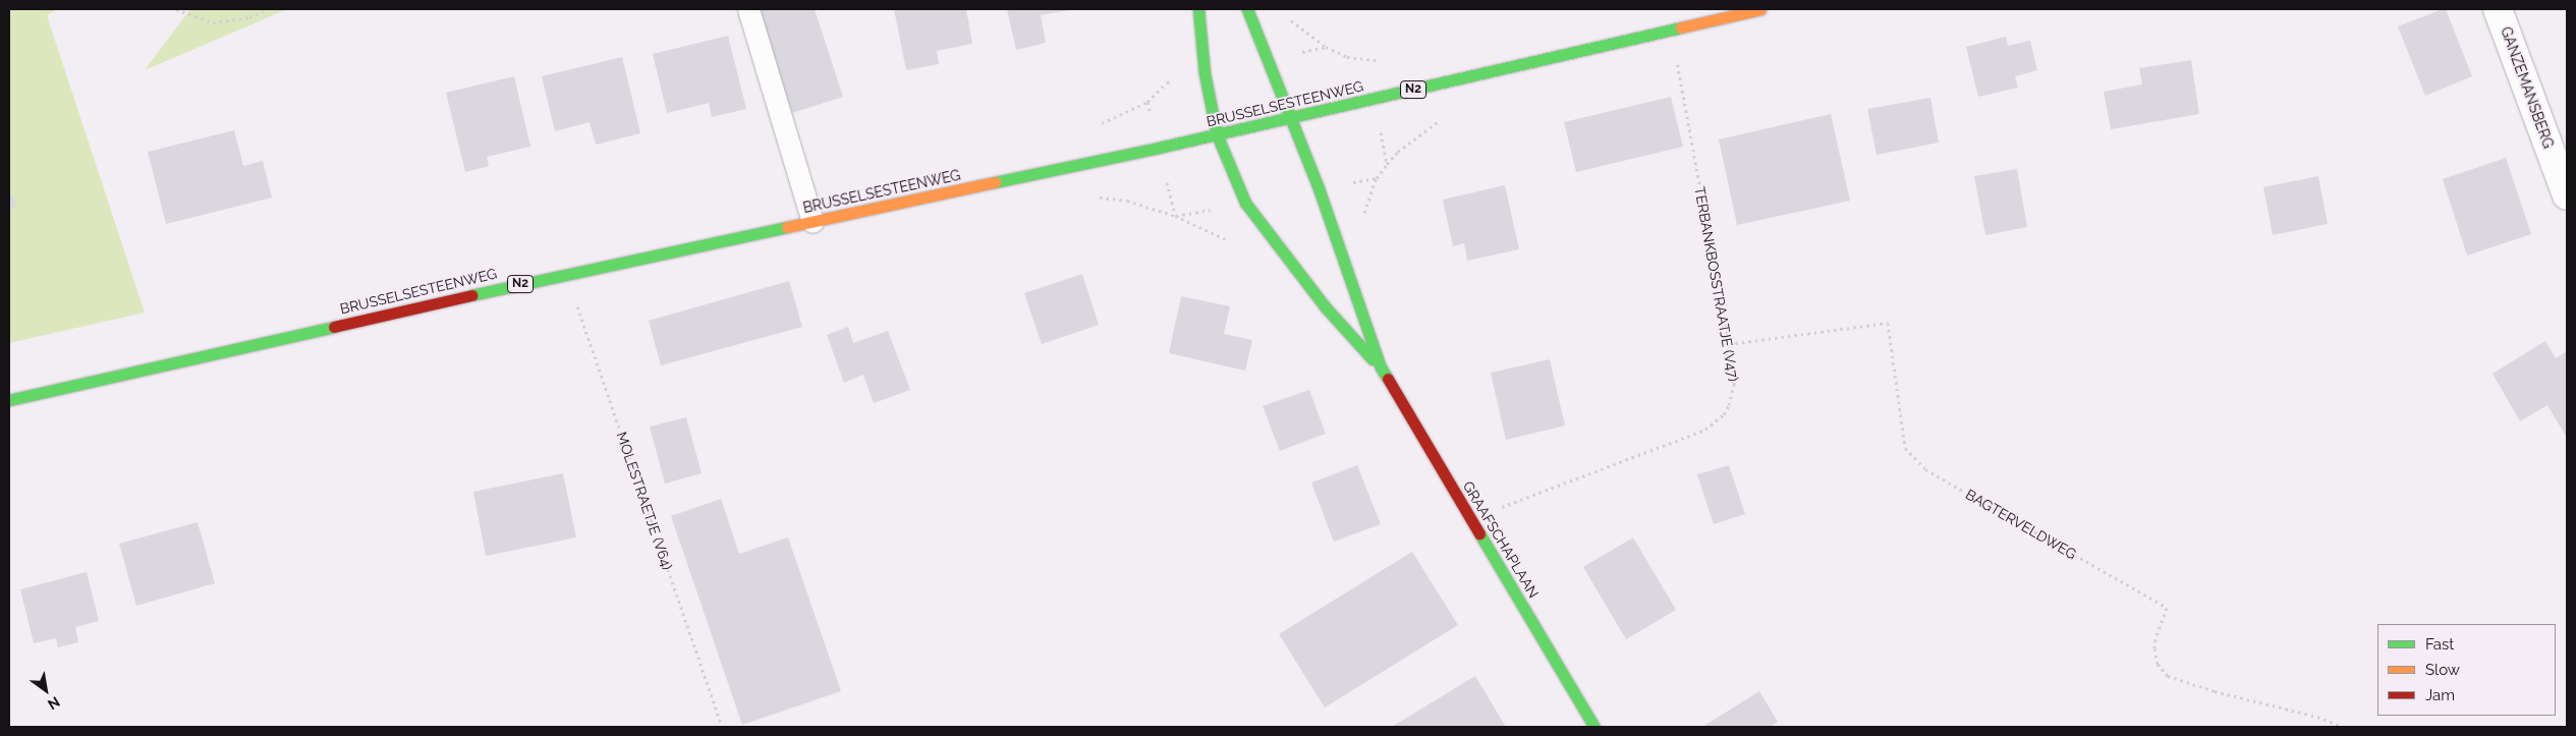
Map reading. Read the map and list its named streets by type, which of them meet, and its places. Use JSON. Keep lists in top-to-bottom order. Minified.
{"streets":{"main road":["N2","BRUSSELSESTEENWEG","GRAAFSCHAPLAAN"],"street":["GANZEMANSBERG"],"path":["TERBANKBOSSTRAATJE (V47)","MOLESTRAETJE (V64)","BAGTERVELDWEG"]},"crossings":[["BRUSSELSESTEENWEG","TERBANKBOSSTRAATJE (V47)"],["BRUSSELSESTEENWEG","MOLESTRAETJE (V64)"],["BRUSSELSESTEENWEG","GRAAFSCHAPLAAN"],["TERBANKBOSSTRAATJE (V47)","BAGTERVELDWEG"],["TERBANKBOSSTRAATJE (V47)","GRAAFSCHAPLAAN"]],"legend":["Fast","Slow","Jam"],"north":"bottom right"}
